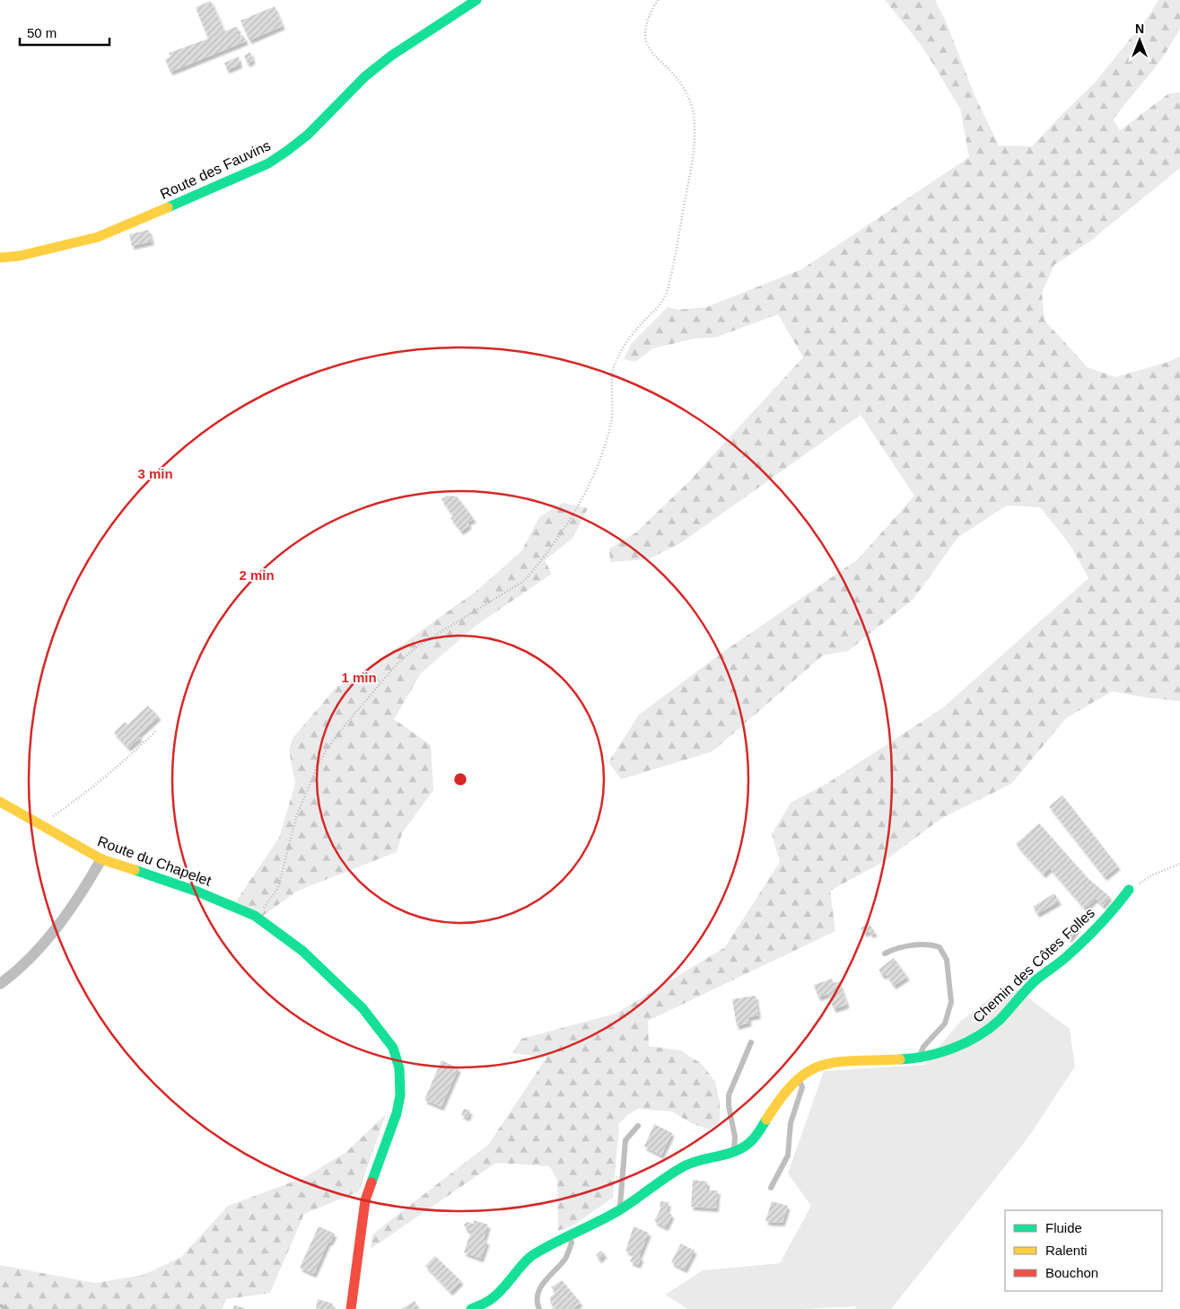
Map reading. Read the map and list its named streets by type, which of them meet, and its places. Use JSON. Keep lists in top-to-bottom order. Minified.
{"streets":{"street":["Route des Fauvins","Route du Chapelet","Chemin des Côtes Folles"]},"legend":["Fluide","Ralenti","Bouchon"],"scale_bar":"50 m","north":"top","rings":["3 min","2 min","1 min"]}
